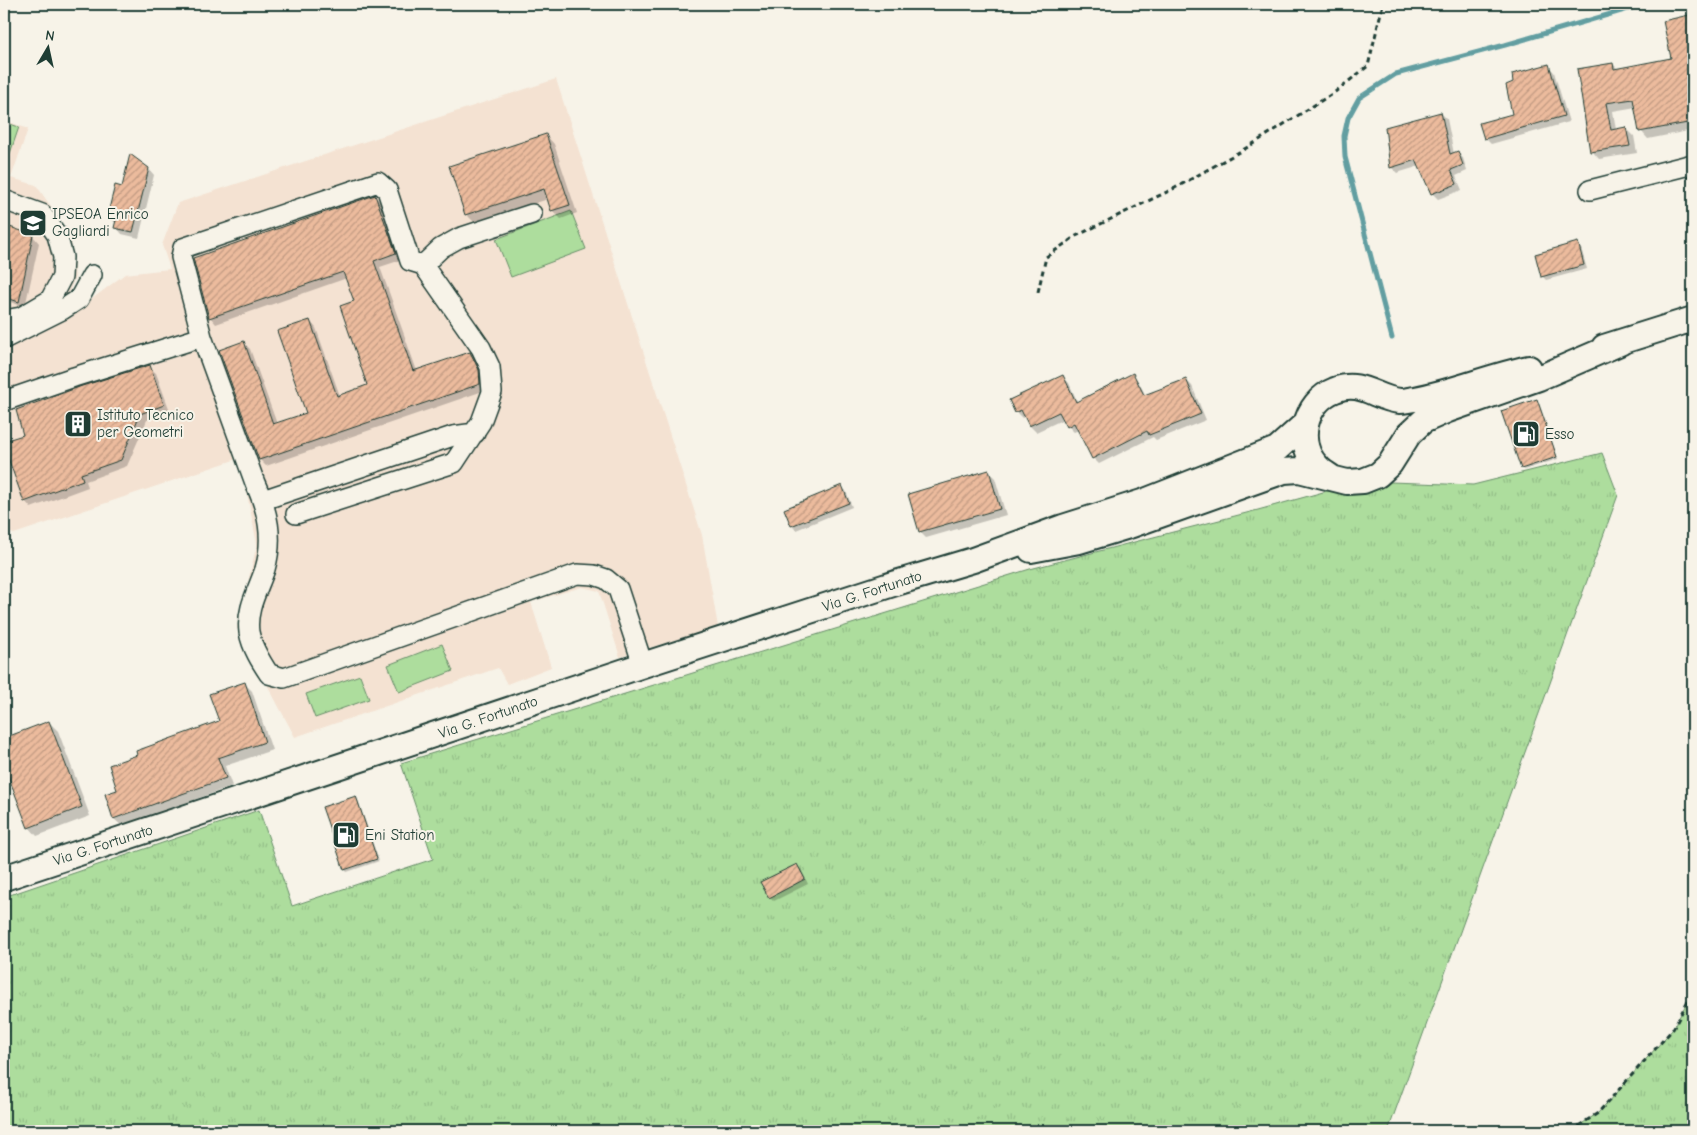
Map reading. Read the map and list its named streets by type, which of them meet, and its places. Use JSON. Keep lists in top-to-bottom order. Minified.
{"streets":{"main road":["Via G. Fortunato"]},"places":{"school or university":["IPSEOA Enrico Gagliardi"],"building":["Istituto Tecnico per Geometri"],"fuel station":["Esso","Eni Station"]},"north":"top"}
